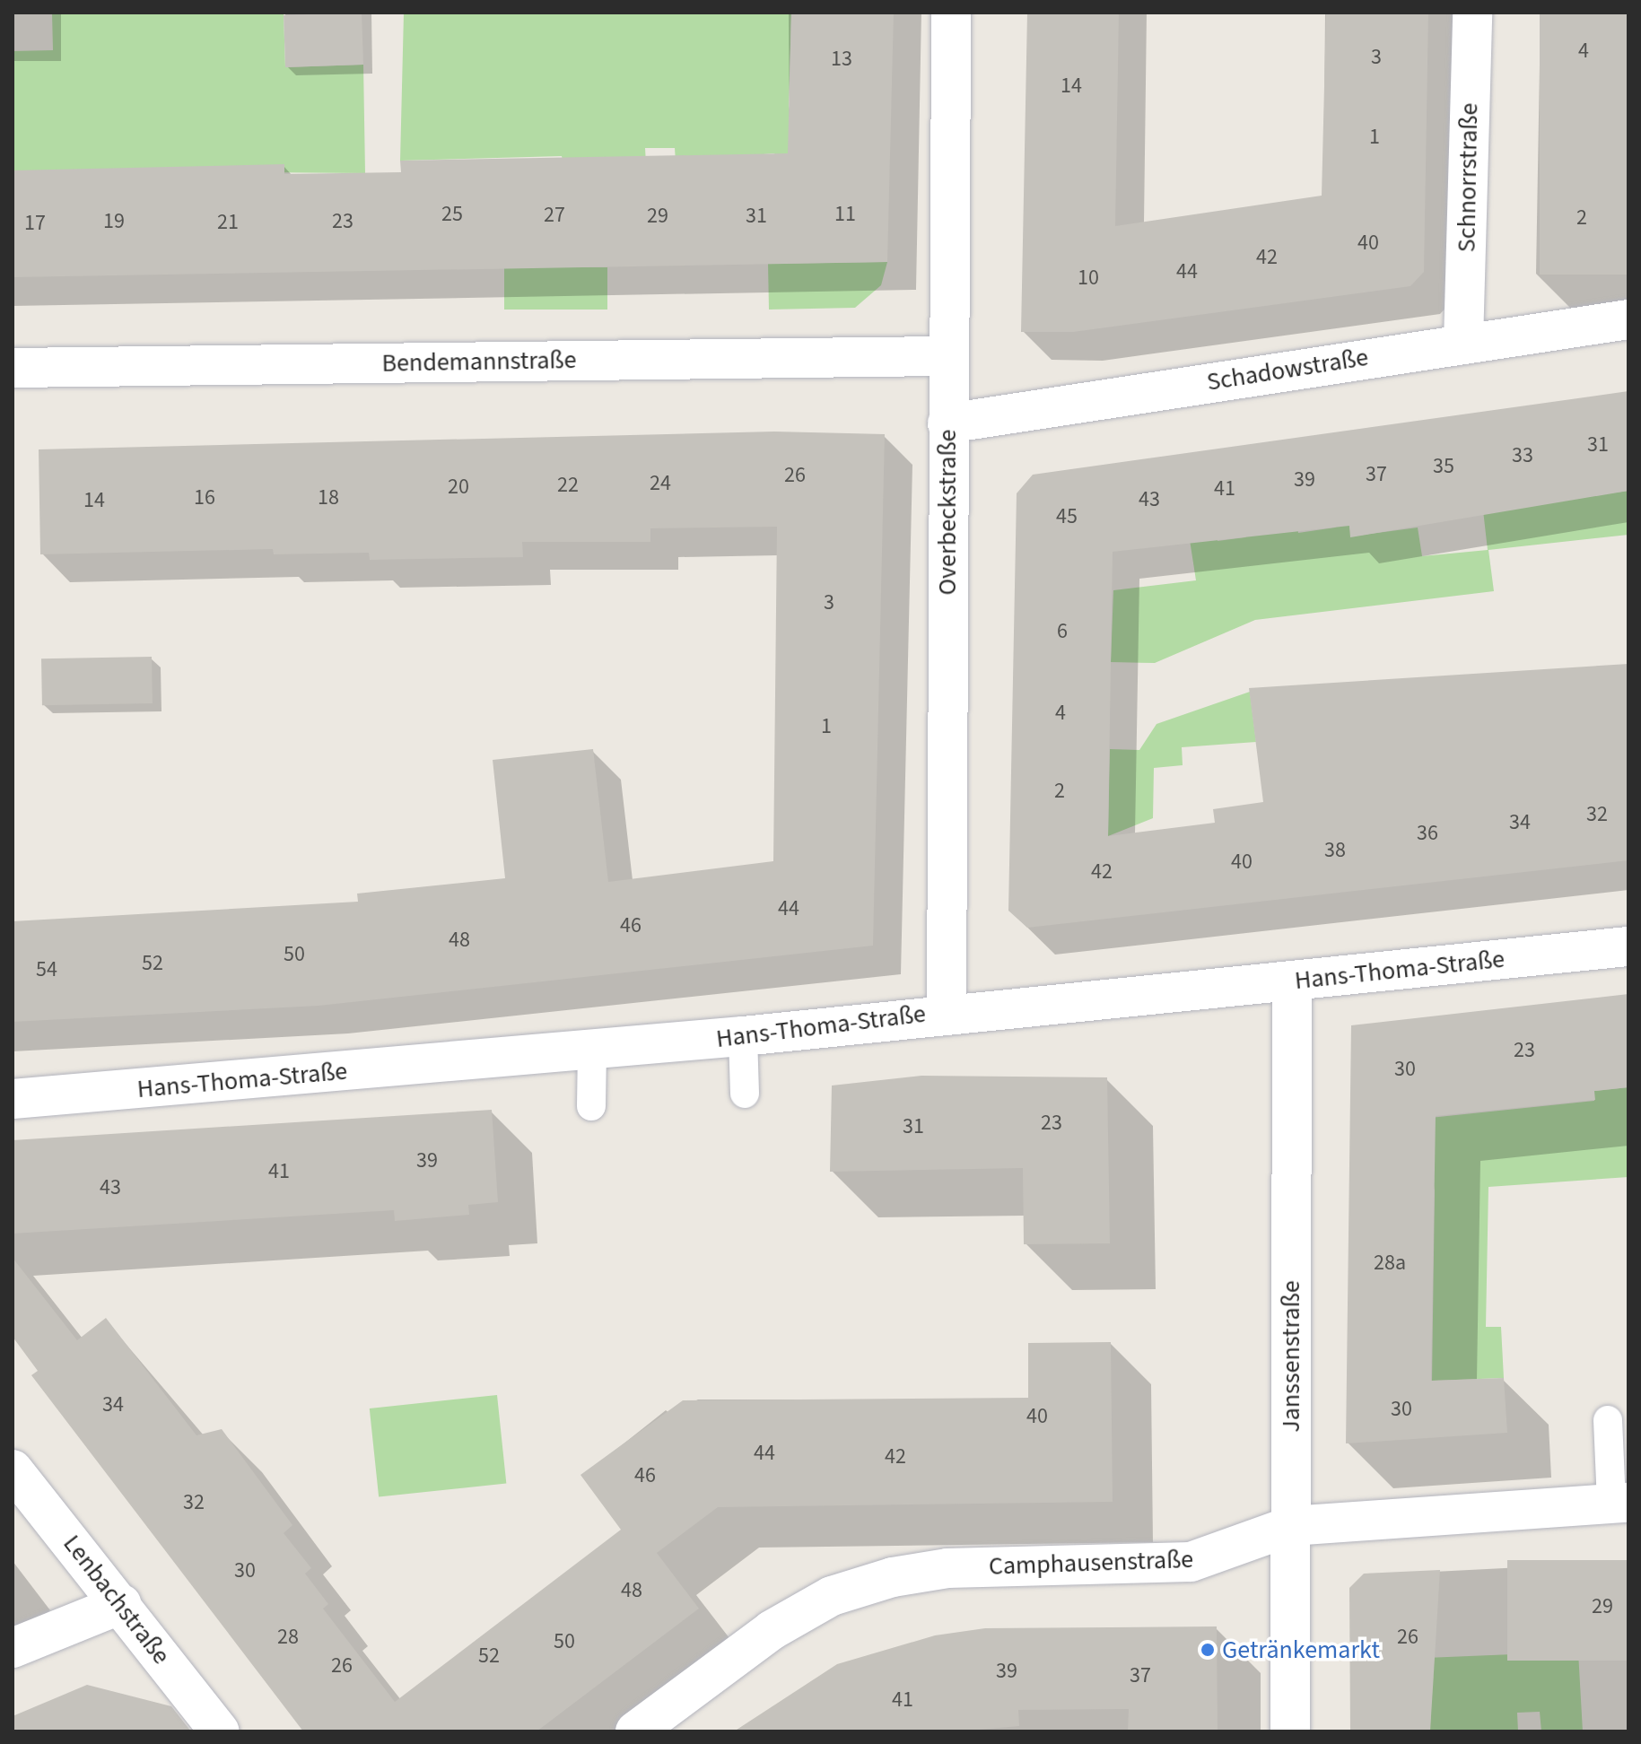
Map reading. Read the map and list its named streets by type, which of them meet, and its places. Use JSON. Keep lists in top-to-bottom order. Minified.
{"streets":{"street":["Schnorrstraße","Bendemannstraße","Schadowstraße","Overbeckstraße","Hans-Thoma-Straße","Janssenstraße","Camphausenstraße","Lenbachstraße"]},"crossings":[["Schnorrstraße","Schadowstraße"],["Bendemannstraße","Overbeckstraße"],["Schadowstraße","Overbeckstraße"],["Overbeckstraße","Hans-Thoma-Straße"],["Hans-Thoma-Straße","Janssenstraße"],["Janssenstraße","Camphausenstraße"]],"places":["Getränkemarkt"],"house_numbers":["4","3","13","14","1","25","11","27","29","31","2","19","23","21","17","40","42","44","10","31","33","35","37","26","39","24","22","20","41","16","18","43","14","45","3","6","4","1","2","32","34","36","38","40","42","44","46","48","50","52","54","23","30","23","31","39","41","43","28a","34","30","40","44","42","46","32","30","48","29","28","26","50","52","26","39","37","41"]}
